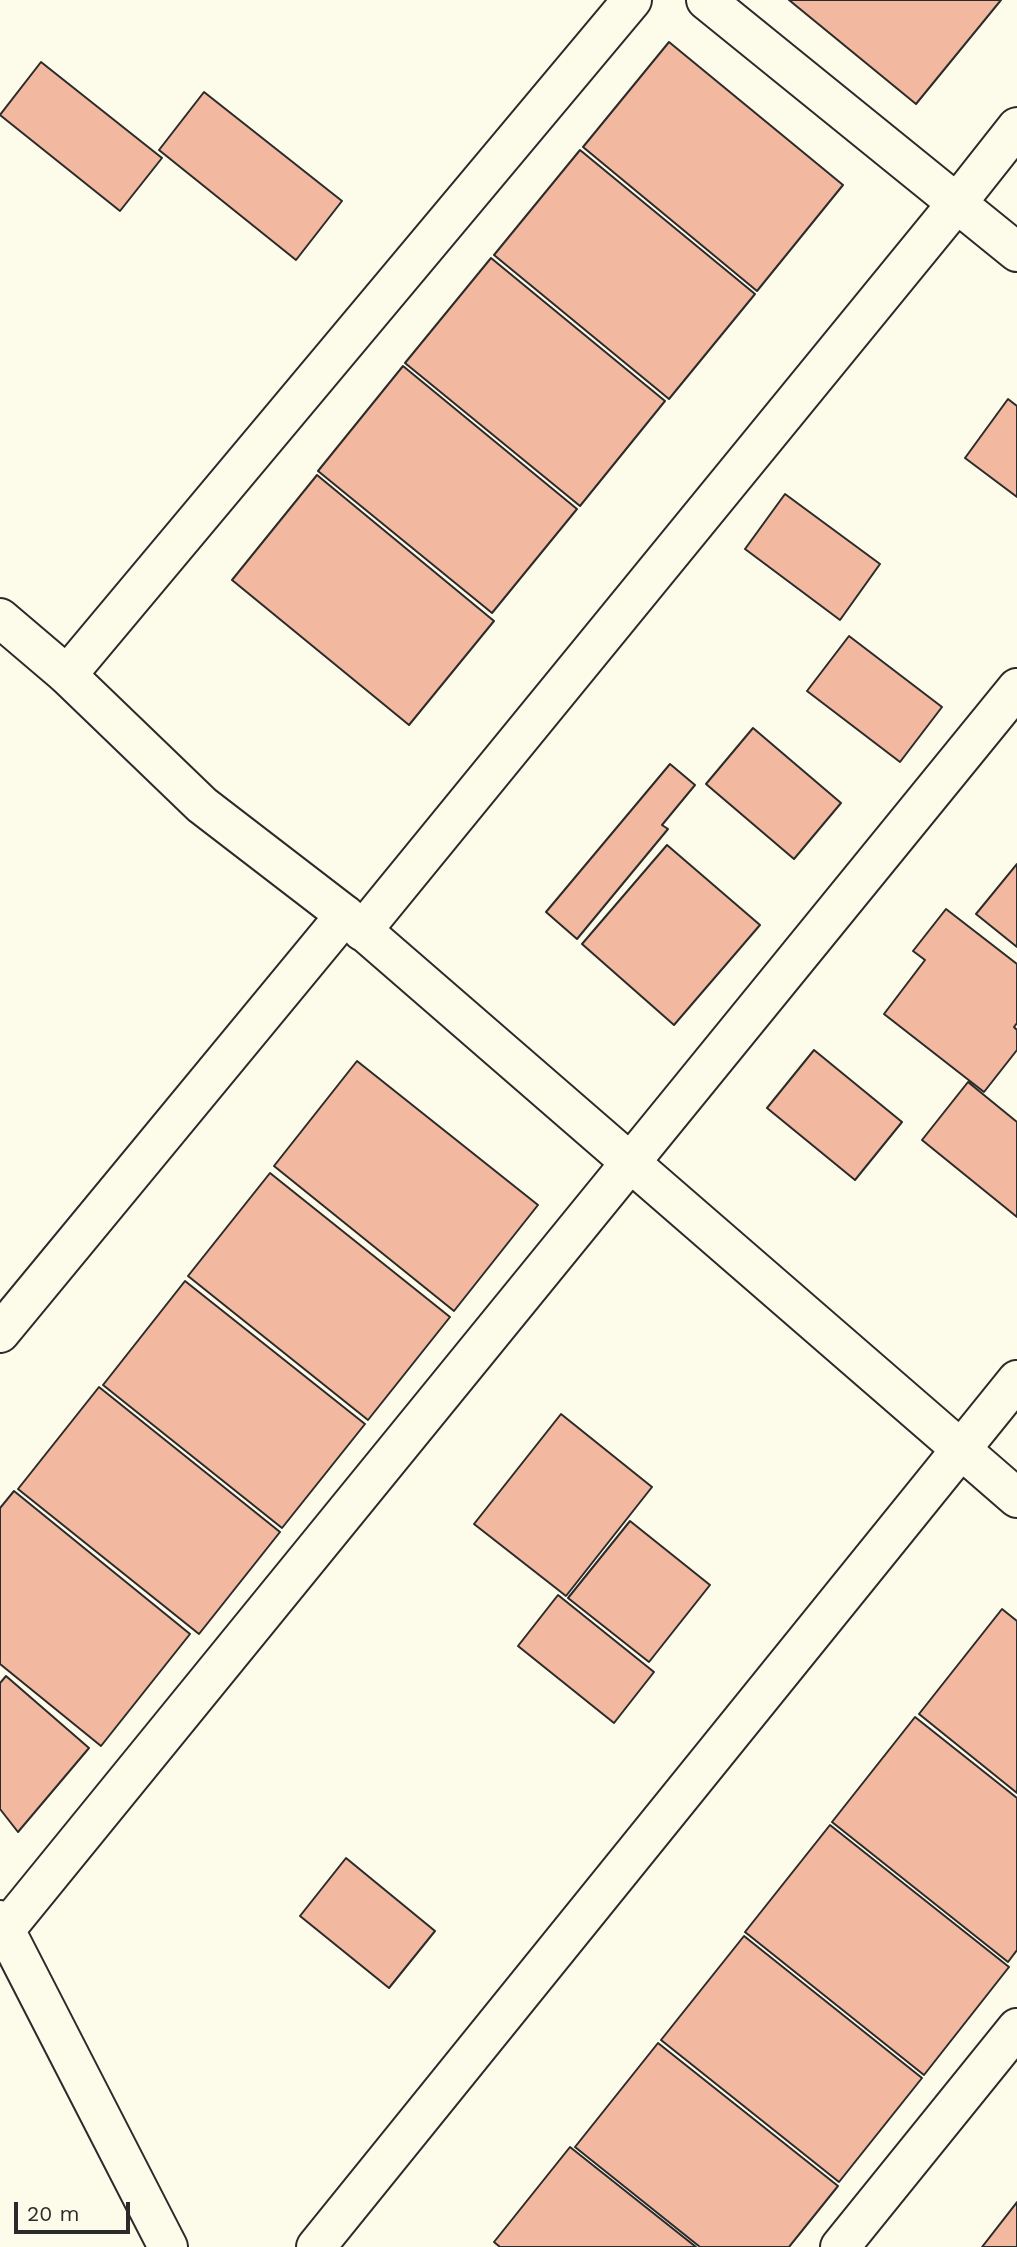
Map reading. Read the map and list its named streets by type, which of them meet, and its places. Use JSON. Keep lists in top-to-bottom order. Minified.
{"scale_bar":"20 m"}
